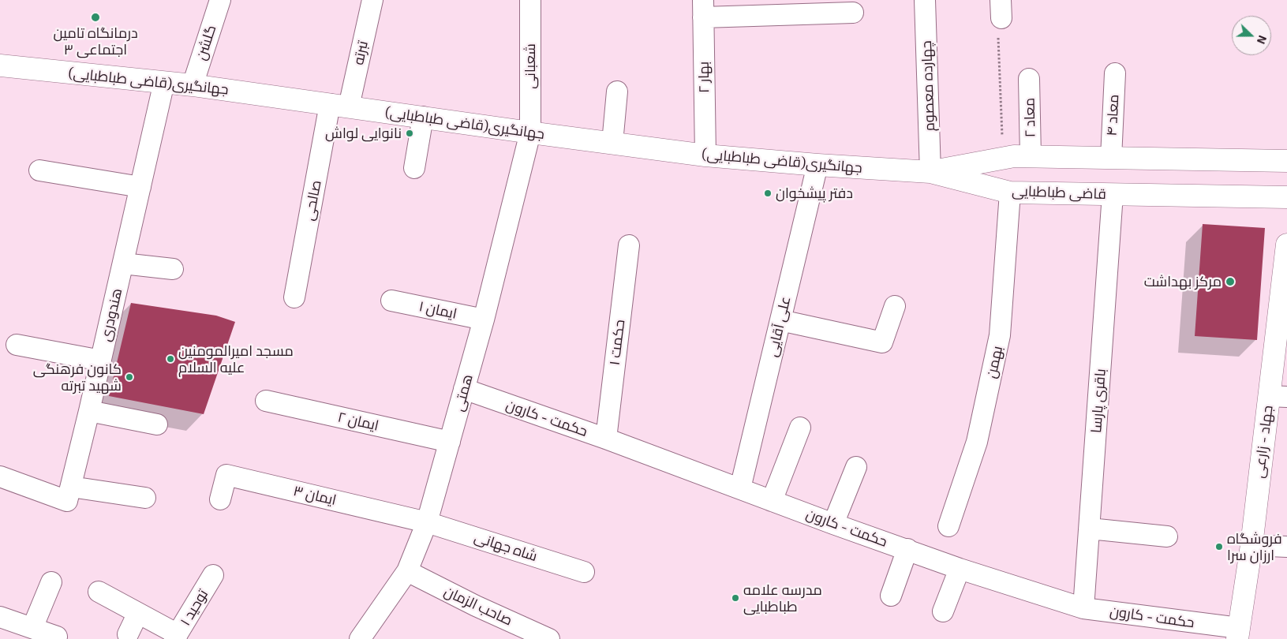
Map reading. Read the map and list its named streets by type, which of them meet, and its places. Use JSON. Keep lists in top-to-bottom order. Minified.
{"streets":{"street":["گلشن","تبرته","شعبانی","بهار ۲","جهانگیری(قاضی طباطبایی)","چهارده معصوم","معاد ۴","معاد ۲","قاضی طباطبایی","صالحی","ایمان ۱","هندودری","علی آقایی","حکمت ۱","بهمن","همتی","باقری پارسا","حکمت - کارون","ایمان ۲","جهاد - زارعی","ایمان ۳","شاه جهانی","صاحب الزمان","توحید ۱"]},"crossings":[["گلشن","جهانگیری(قاضی طباطبایی)"],["تبرته","جهانگیری(قاضی طباطبایی)"],["تبرته","صالحی"],["شعبانی","جهانگیری(قاضی طباطبایی)"],["شعبانی","همتی"],["بهار ۲","جهانگیری(قاضی طباطبایی)"],["جهانگیری(قاضی طباطبایی)","چهارده معصوم"],["جهانگیری(قاضی طباطبایی)","قاضی طباطبایی"],["جهانگیری(قاضی طباطبایی)","صالحی"],["جهانگیری(قاضی طباطبایی)","هندودری"],["جهانگیری(قاضی طباطبایی)","علی آقایی"],["جهانگیری(قاضی طباطبایی)","همتی"],["چهارده معصوم","قاضی طباطبایی"],["قاضی طباطبایی","بهمن"],["قاضی طباطبایی","باقری پارسا"],["ایمان ۱","همتی"],["علی آقایی","حکمت - کارون"],["حکمت ۱","حکمت - کارون"],["همتی","حکمت - کارون"],["همتی","ایمان ۲"],["همتی","ایمان ۳"],["همتی","شاه جهانی"],["همتی","صاحب الزمان"],["باقری پارسا","حکمت - کارون"],["حکمت - کارون","جهاد - زارعی"],["ایمان ۳","شاه جهانی"]],"places":["درمانگاه تامین اجتماعی ۳","نانوایی لواش","دفتر پیشخوان","مرکز بهداشت","مسجد امیرالمومنین علیه السلام","کانون فرهنگی شهید تبرته","فروشگاه ارزان سرا","مدرسه علامه طباطبایی"],"north":"right"}
